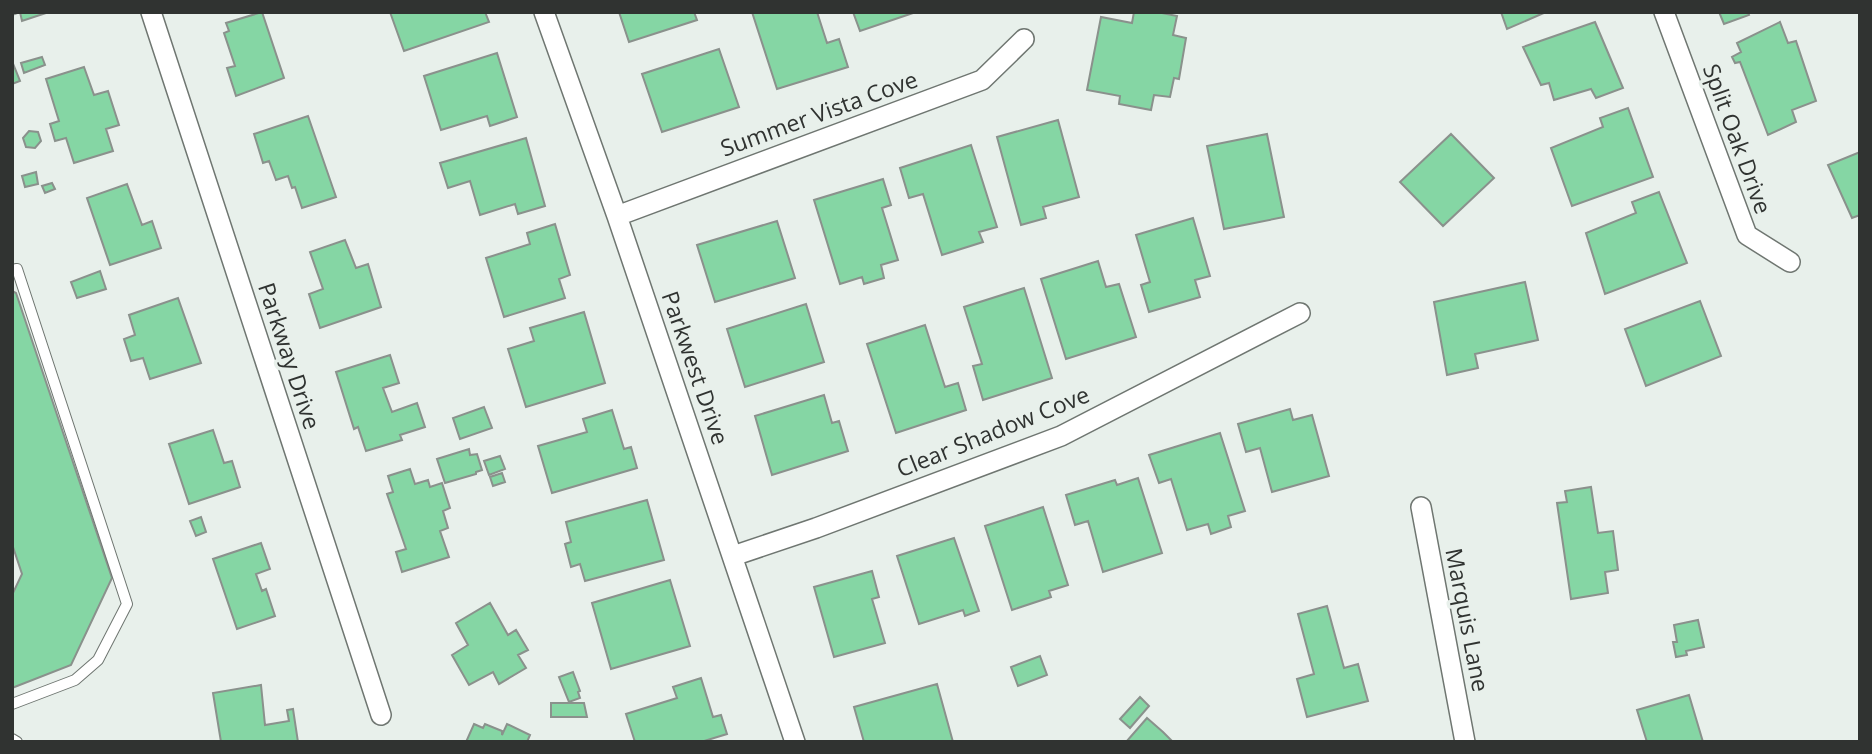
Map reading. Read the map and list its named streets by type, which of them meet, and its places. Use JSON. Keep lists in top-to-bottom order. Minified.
{"streets":{"street":["Summer Vista Cove","Split Oak Drive","Parkway Drive","Parkwest Drive","Clear Shadow Cove","Marquis Lane"]},"crossings":[["Summer Vista Cove","Parkwest Drive"],["Parkwest Drive","Clear Shadow Cove"]]}
